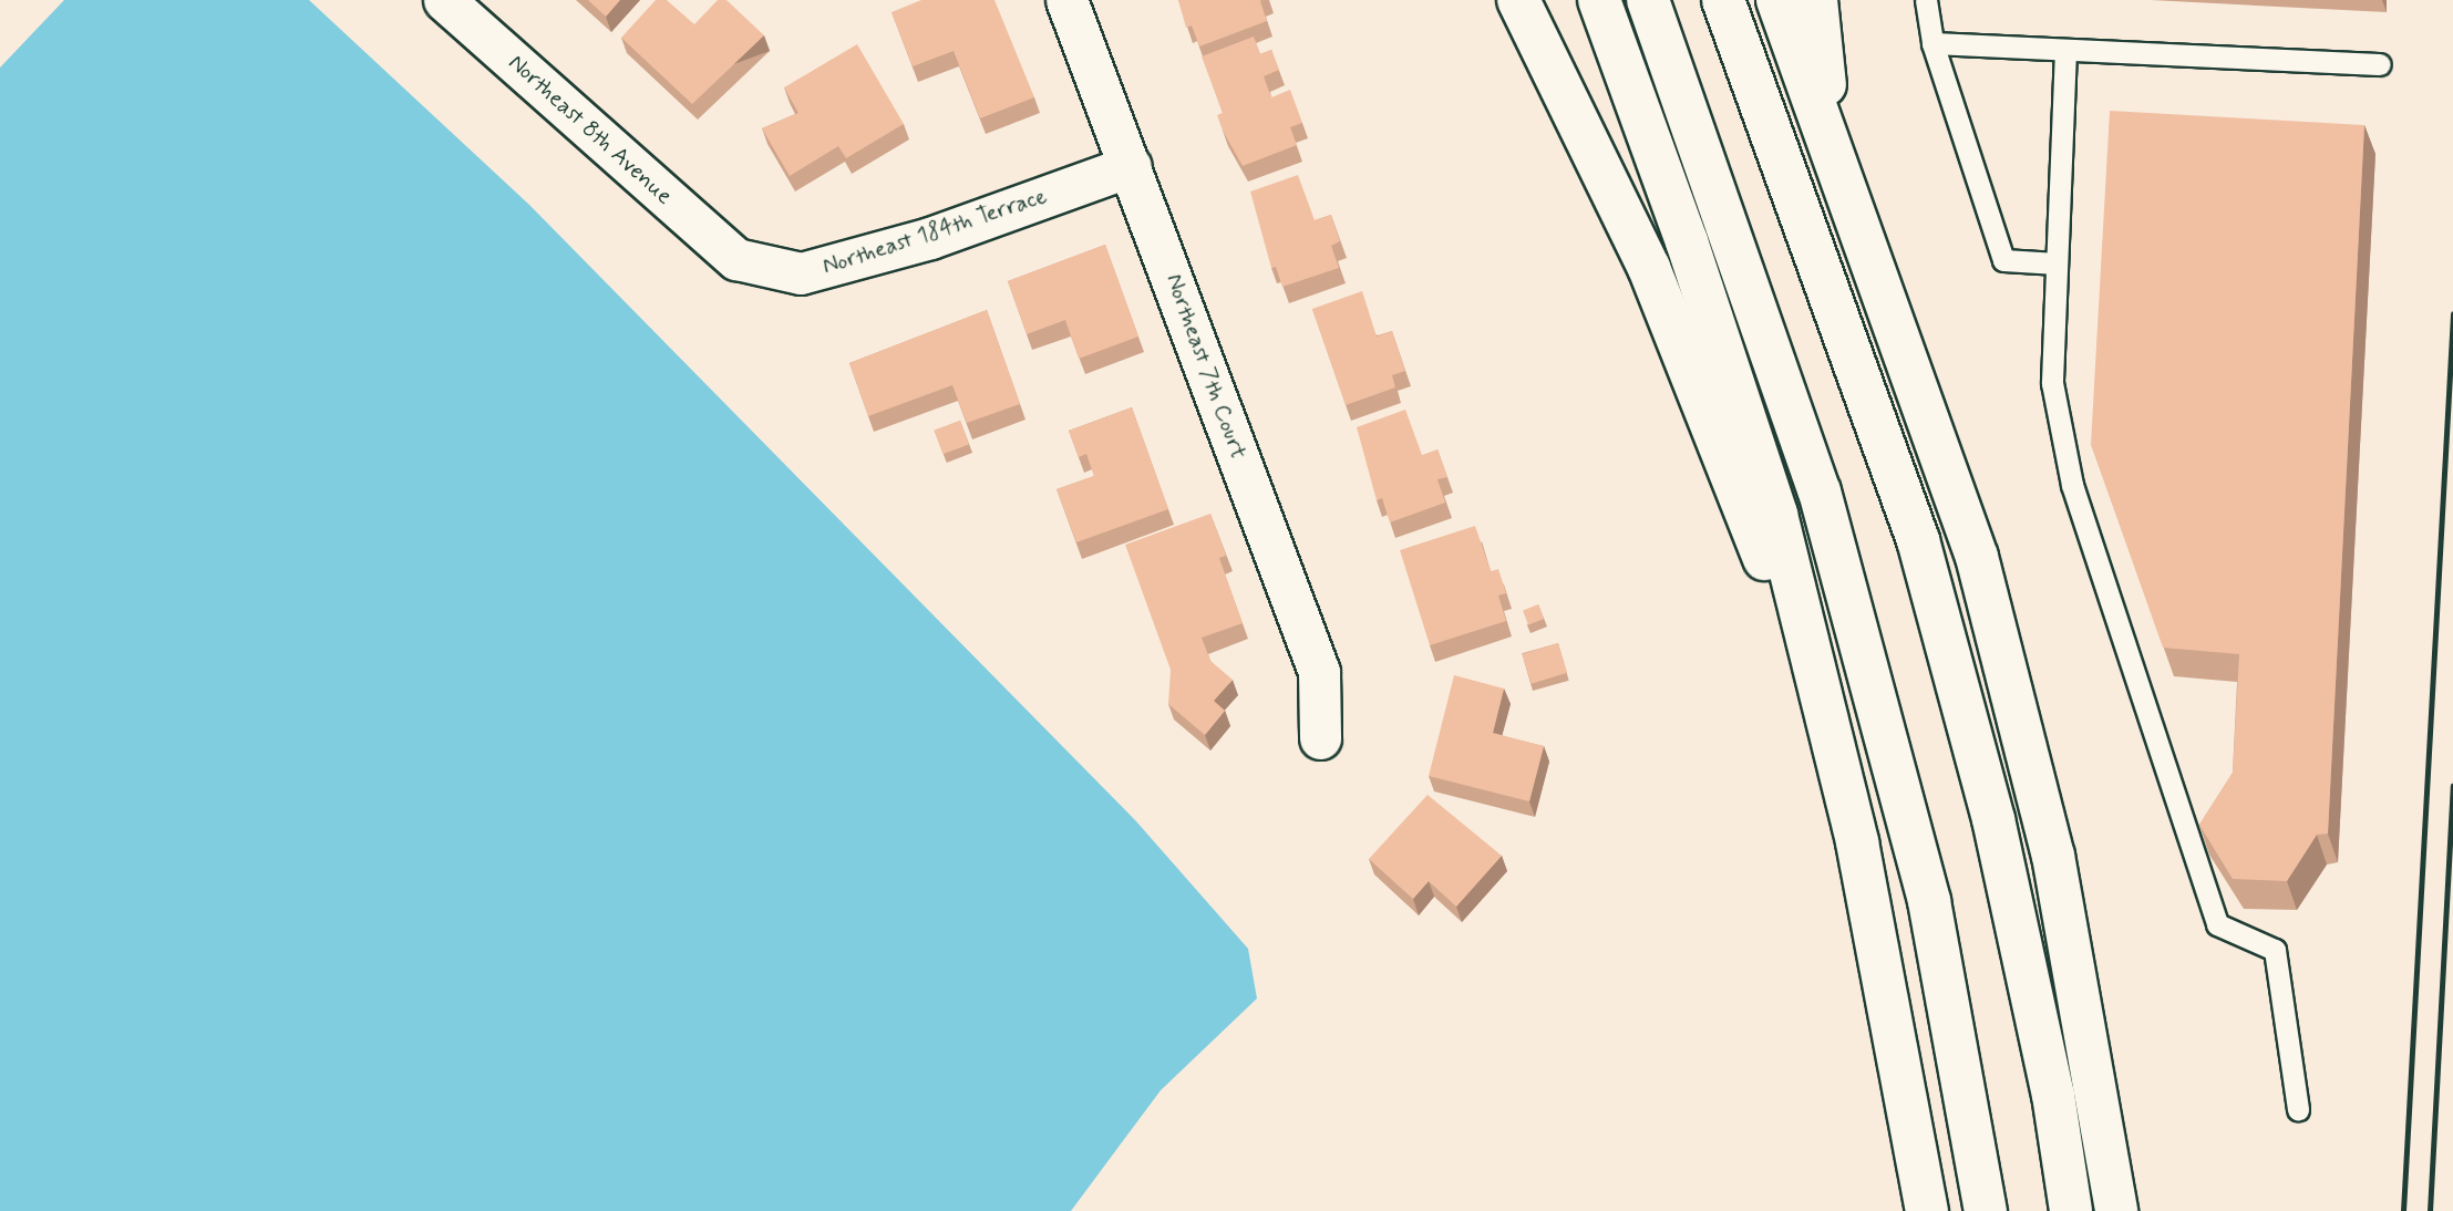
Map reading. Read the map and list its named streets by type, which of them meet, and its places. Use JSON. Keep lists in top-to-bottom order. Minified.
{"streets":{"street":["Northeast 8th Avenue","Northeast 184th Terrace","Northeast 7th Court"]},"crossings":[["Northeast 8th Avenue","Northeast 184th Terrace"],["Northeast 184th Terrace","Northeast 7th Court"]]}
